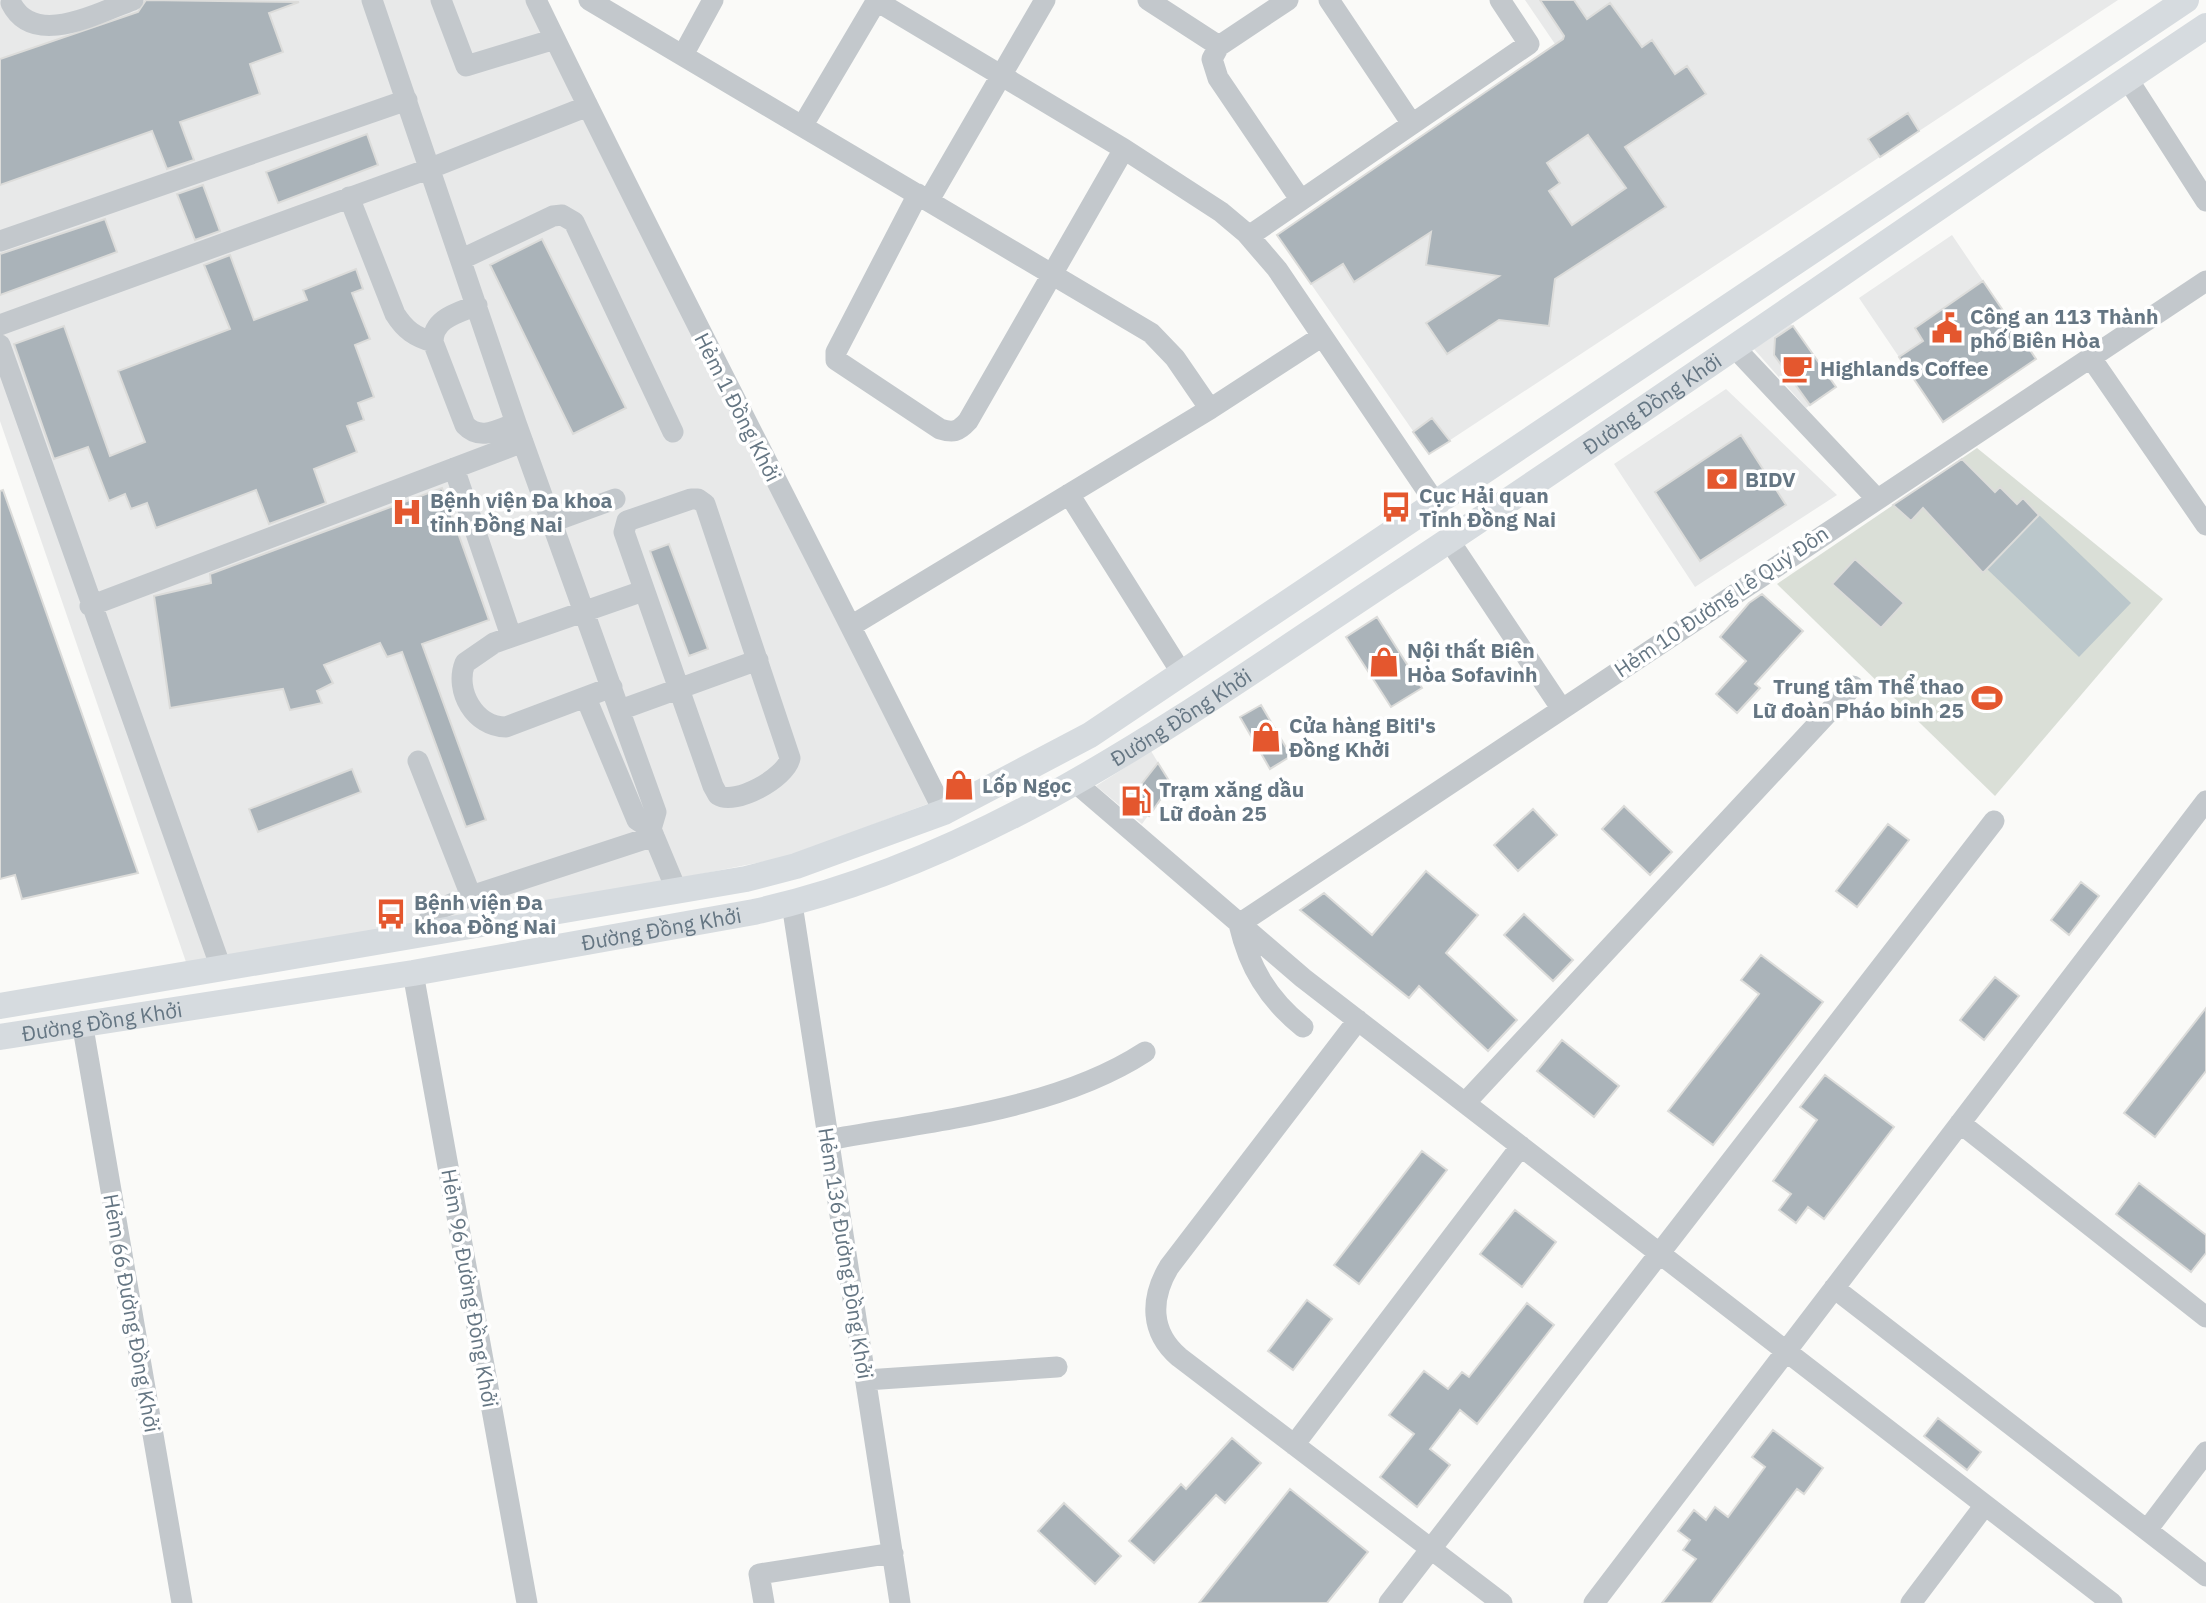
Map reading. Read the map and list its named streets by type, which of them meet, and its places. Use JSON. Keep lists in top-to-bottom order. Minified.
{"streets":{"main road":["Đường Đồng Khởi"],"street":["Hẻm 1 Đồng Khởi","Hẻm 10 Đường Lê Quý Đôn","Hẻm 136 Đường Đồng Khởi","Hẻm 96 Đường Đồng Khởi","Hẻm 66 Đường Đồng Khởi"]},"crossings":[["Đường Đồng Khởi","Hẻm 1 Đồng Khởi"],["Đường Đồng Khởi","Hẻm 136 Đường Đồng Khởi"],["Đường Đồng Khởi","Hẻm 96 Đường Đồng Khởi"],["Đường Đồng Khởi","Hẻm 66 Đường Đồng Khởi"]],"places":{"public building":["Công an 113 Thành phố Biên Hòa"],"cafe":["Highlands Coffee"],"bank":["BIDV"],"bus stop":["Cục Hải quan Tỉnh Đồng Nai","Bệnh viện Đa khoa Đồng Nai"],"hospital":["Bệnh viện Đa khoa tỉnh Đồng Nai"],"shop":["Nội thất Biên Hòa Sofavinh","Cửa hàng Biti's Đồng Khởi","Lốp Ngọc"],"sports":["Trung tâm Thể thao Lữ đoàn Pháo binh 25"],"fuel station":["Trạm xăng dầu Lữ đoàn 25"]}}
